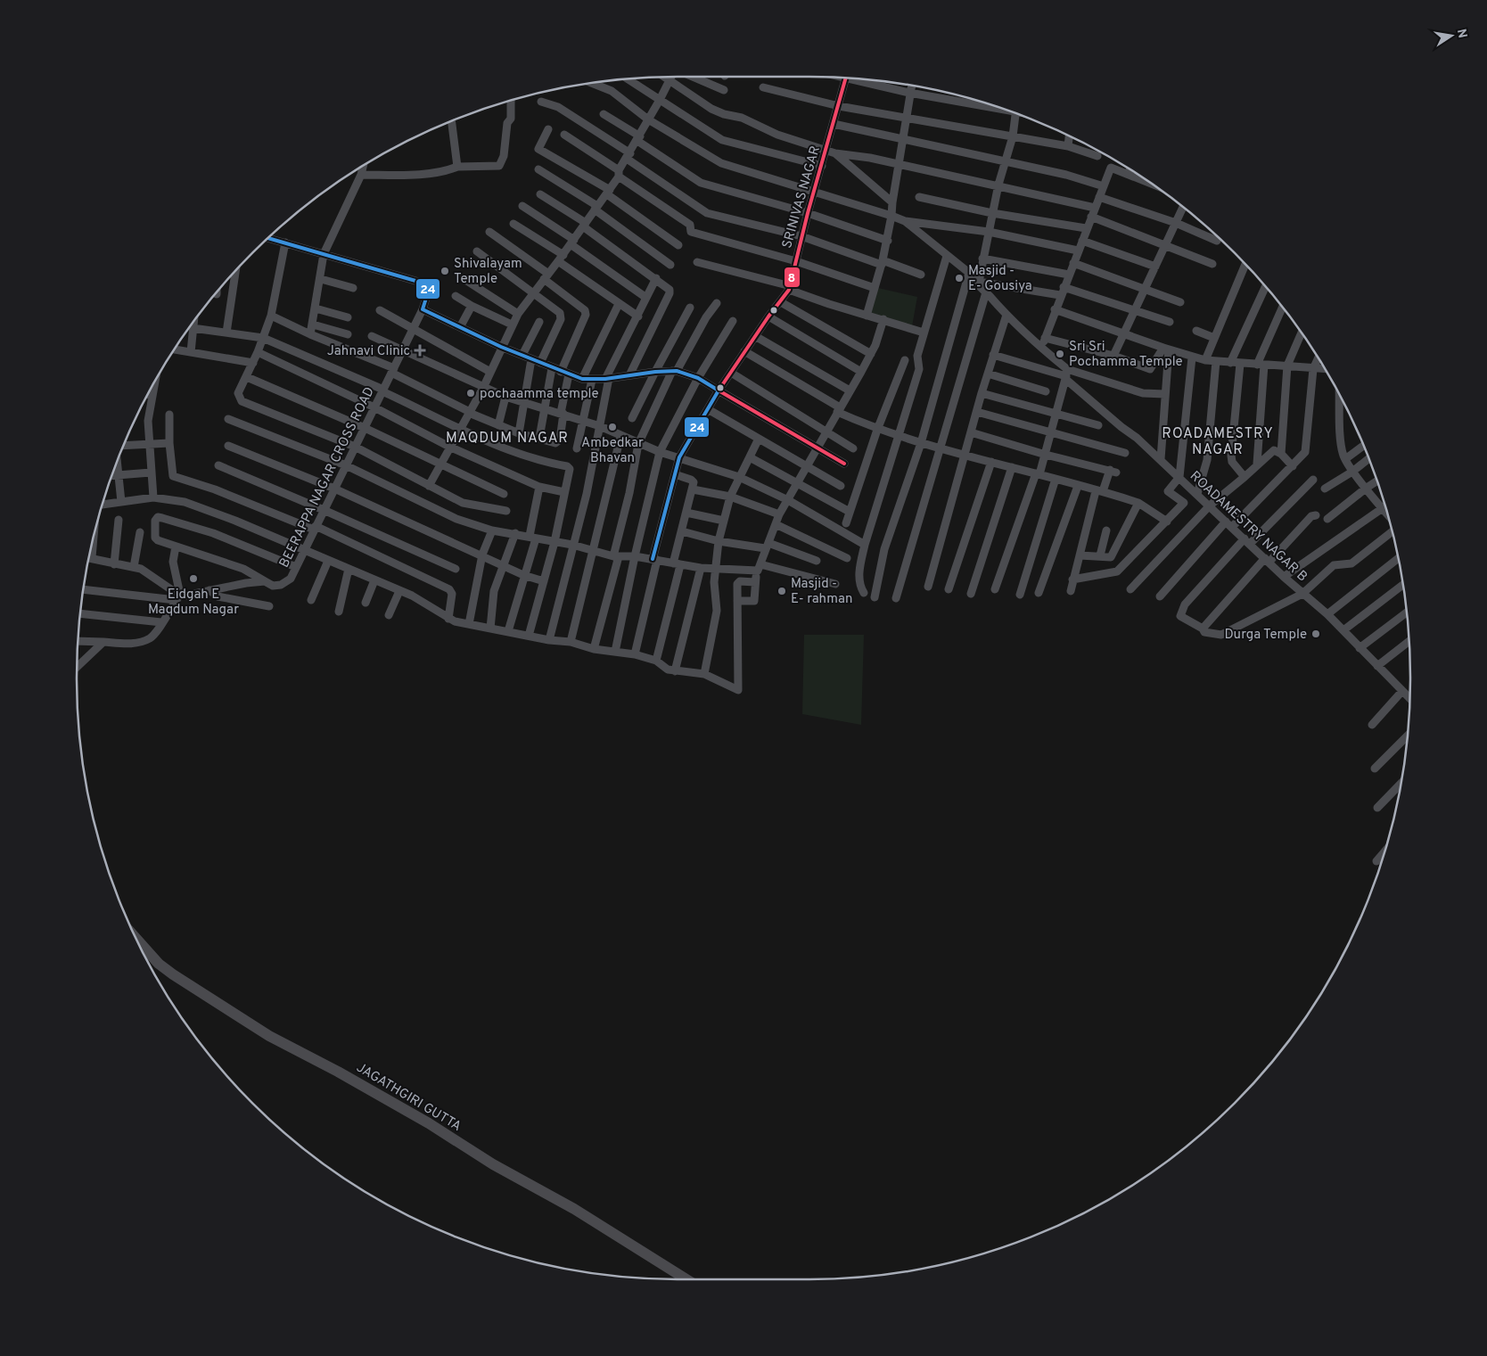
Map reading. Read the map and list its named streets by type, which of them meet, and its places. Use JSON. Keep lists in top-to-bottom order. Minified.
{"streets":{"street":["SRINIVAS NAGAR","BEERAPPA NAGAR CROSS ROAD","ROADAMESTRY NAGAR B","JAGATHGIRI GUTTA"]},"crossings":[["SRINIVAS NAGAR","ROADAMESTRY NAGAR B"]],"districts":["ROADAMESTRY NAGAR","MAQDUM NAGAR"],"places":{"other":["Shivalayam Temple","Masjid - E- Gousiya","Sri Sri Pochamma Temple","pochaamma temple","Ambedkar Bhavan","Eidgah E Maqdum Nagar","Masjid - E- rahman","Durga Temple"],"health":["Jahnavi Clinic"]},"lines":["transit line 8","transit line 24"],"north":"right"}
